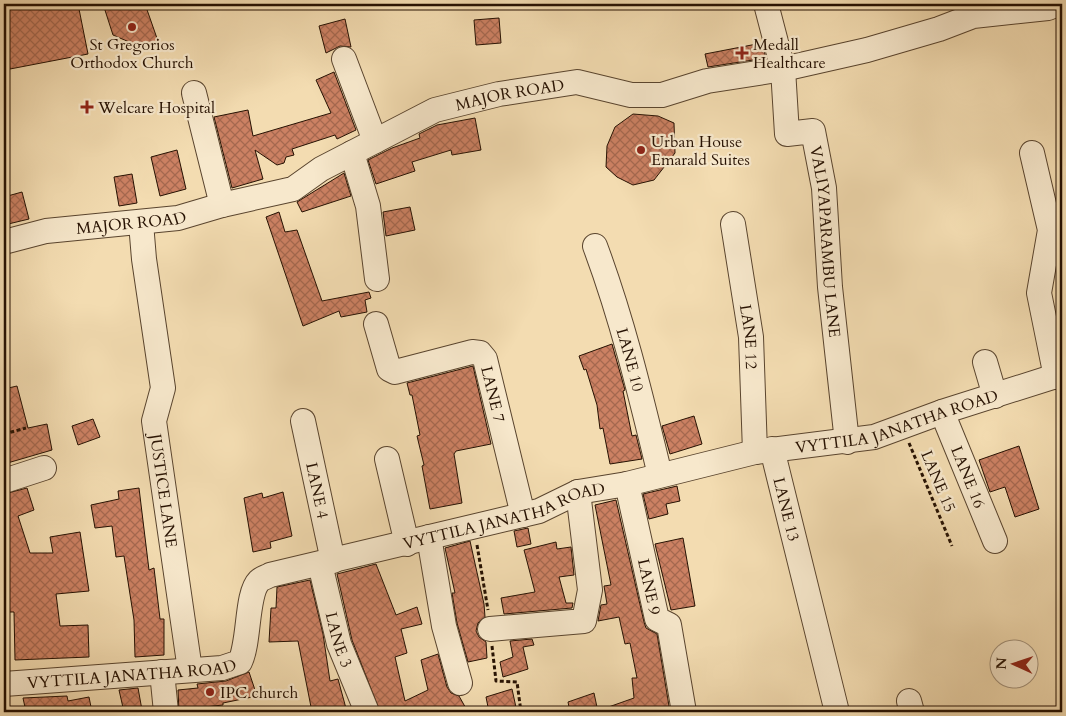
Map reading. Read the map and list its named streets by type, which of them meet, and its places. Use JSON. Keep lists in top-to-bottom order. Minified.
{"streets":{"street":["MAJOR ROAD","VALIYAPARAMBU LANE","LANE 12","LANE 10","LANE 7","VYTTILA JANATHA ROAD","LANE 16","JUSTICE LANE","LANE 4","LANE 13","LANE 9","LANE 3"],"path":["LANE 15"]},"crossings":[["MAJOR ROAD","VALIYAPARAMBU LANE"],["MAJOR ROAD","JUSTICE LANE"],["VALIYAPARAMBU LANE","VYTTILA JANATHA ROAD"],["LANE 12","VYTTILA JANATHA ROAD"],["LANE 12","LANE 13"],["LANE 10","VYTTILA JANATHA ROAD"],["LANE 7","VYTTILA JANATHA ROAD"],["VYTTILA JANATHA ROAD","LANE 16"],["VYTTILA JANATHA ROAD","LANE 15"],["VYTTILA JANATHA ROAD","JUSTICE LANE"],["VYTTILA JANATHA ROAD","LANE 4"],["VYTTILA JANATHA ROAD","LANE 13"],["VYTTILA JANATHA ROAD","LANE 9"],["VYTTILA JANATHA ROAD","LANE 3"],["LANE 4","LANE 3"]],"places":{"other":["St Gregorios Orthodox Church","Urban House Emarald Suites","IPC church"],"health":["Medall Healthcare","Welcare Hospital"]},"north":"left"}
